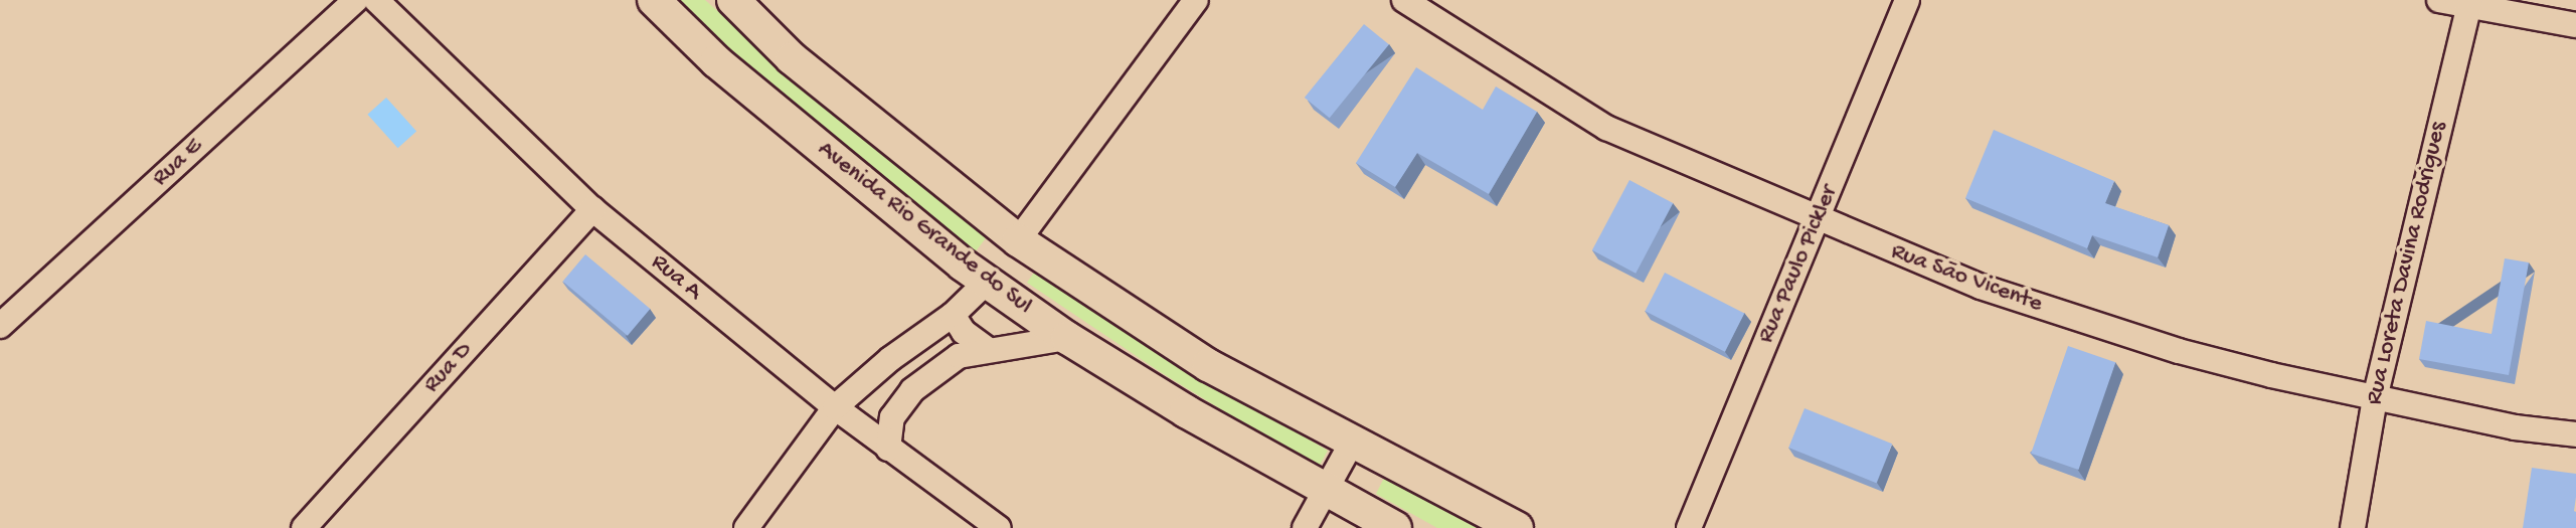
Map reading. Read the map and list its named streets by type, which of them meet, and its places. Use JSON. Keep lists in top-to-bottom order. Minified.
{"streets":{"street":["Rua E","Avenida Rio Grande do Sul","Rua Loreta Davina Rodrigues","Rua Paulo Pickler","Rua A","Rua São Vicente","Rua D"]},"crossings":[["Rua Loreta Davina Rodrigues","Rua São Vicente"],["Rua Paulo Pickler","Rua São Vicente"],["Rua A","Rua D"]]}
